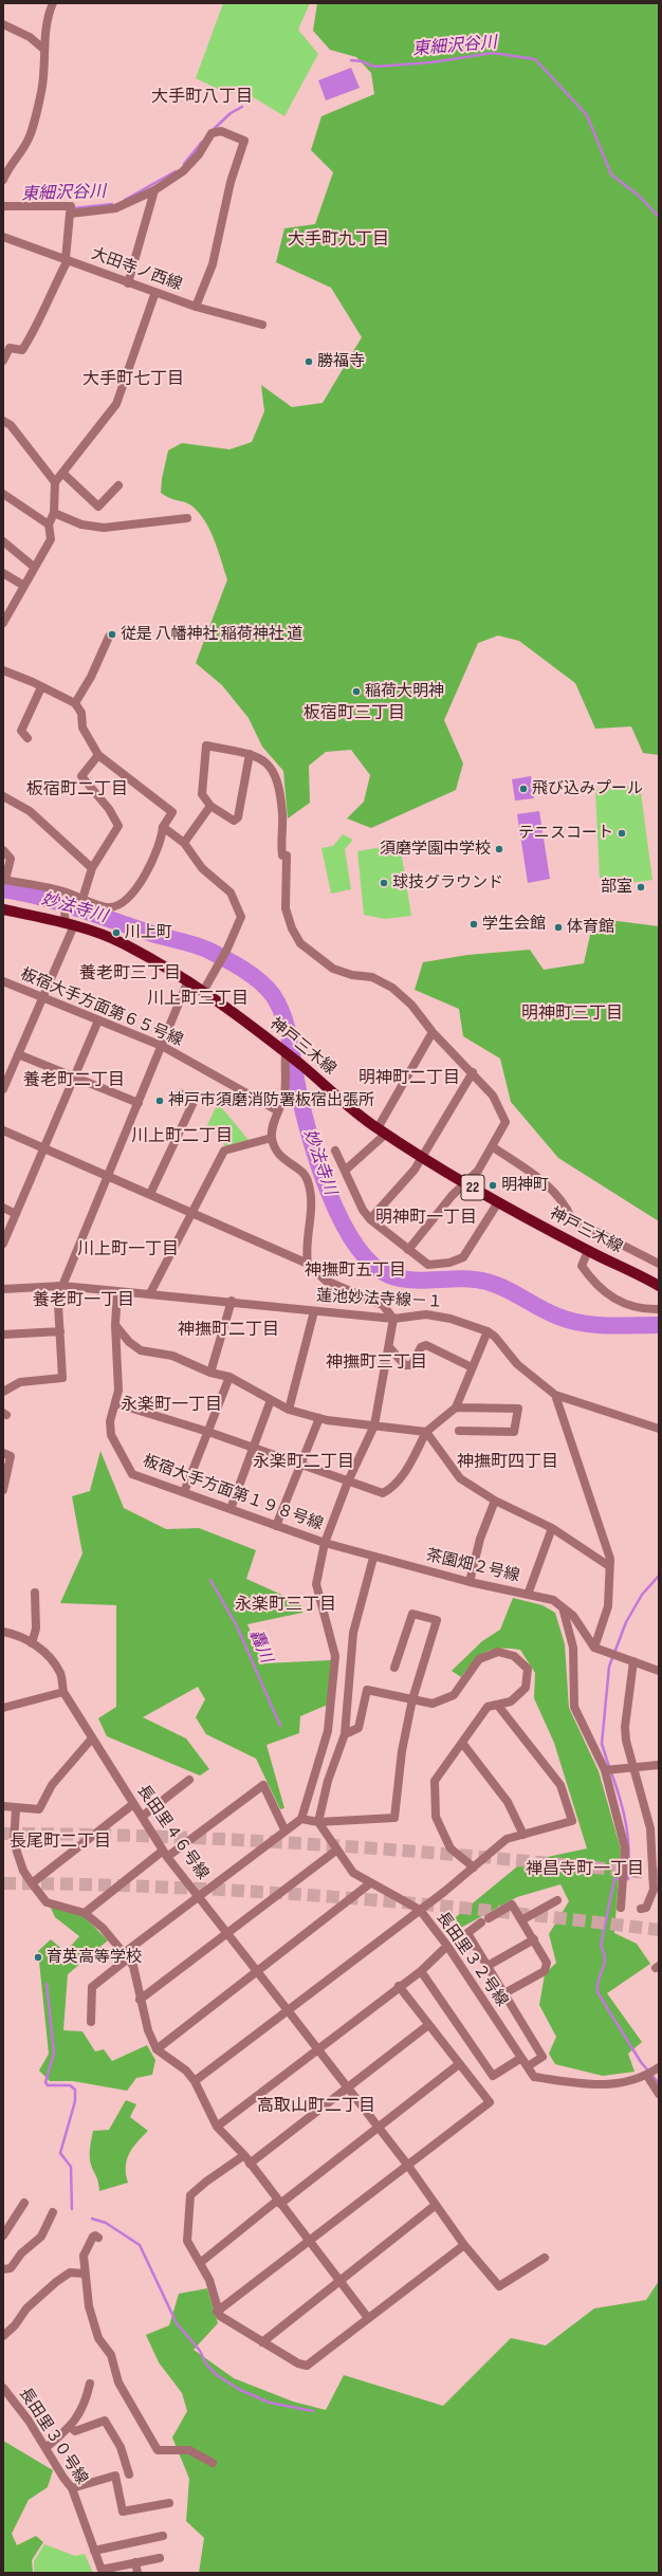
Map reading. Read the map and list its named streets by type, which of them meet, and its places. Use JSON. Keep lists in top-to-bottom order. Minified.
{"streets":{"main road":["神戸三木線","22"],"street":["大田寺ノ西線","板宿大手方面第６５号線","蓮池妙法寺線－１","板宿大手方面第１９８号線","茶園畑２号線","長田里４６号線","長田里３２号線","長田里３０号線"]},"crossings":[["蓮池妙法寺線－１","板宿大手方面第１９８号線"],["板宿大手方面第１９８号線","茶園畑２号線"]],"districts":["大手町八丁目","大手町九丁目","大手町七丁目","板宿町三丁目","板宿町二丁目","養老町三丁目","川上町三丁目","明神町三丁目","明神町二丁目","養老町二丁目","川上町二丁目","明神町一丁目","川上町一丁目","神撫町五丁目","養老町一丁目","神撫町二丁目","神撫町三丁目","永楽町一丁目","永楽町二丁目","神撫町四丁目","永楽町三丁目","長尾町二丁目","禅昌寺町一丁目","高取山町二丁目"],"water":["東細沢谷川","妙法寺川","轟川"],"places":["勝福寺","従是 八幡神社 稲荷神社 道","稲荷大明神","飛び込みプール","テニスコート","須磨学園中学校","球技グラウンド","部室","学生会館","体育館","川上町","神戸市須磨消防署板宿出張所","明神町","育英高等学校"]}
